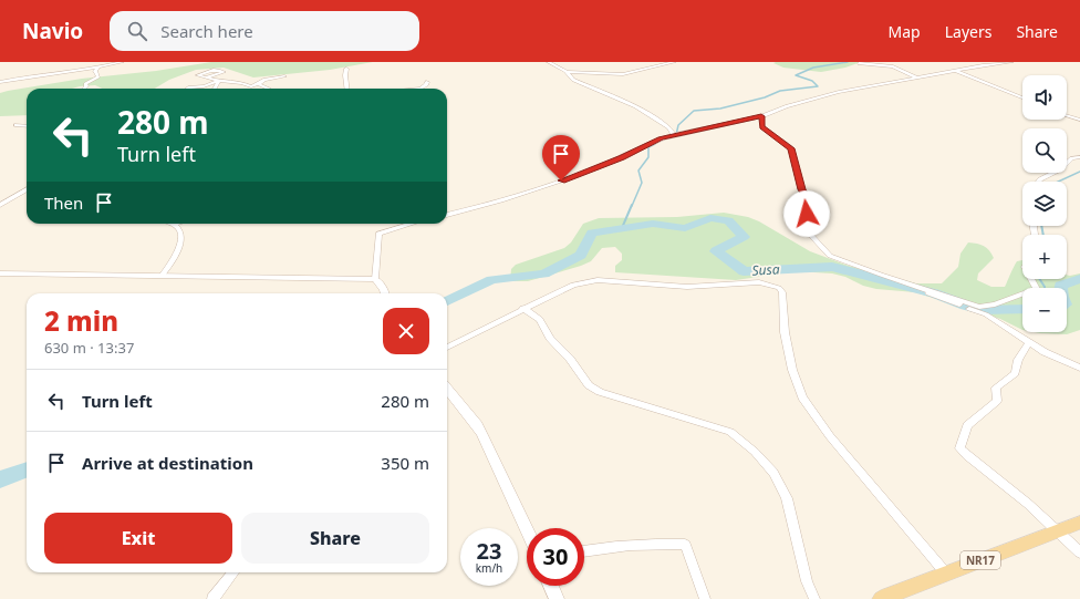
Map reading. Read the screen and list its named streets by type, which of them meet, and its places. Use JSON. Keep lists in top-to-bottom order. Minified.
{"streets":{"main road":["NR17"]},"water":["Susa"],"page":{"header":"Navio","search":"Search here","nav":["Map","Layers","Share"],"map_buttons":["+","−"],"turn":["280 m","Turn left"],"then":"Then","heading":["2 min","630 m · 13:37"],"list":[{"name":"Turn left","value":"280 m"},{"name":"Arrive at destination","value":"350 m"}],"buttons":["Exit","Share"],"speed":"23 km/h","limit":"30"}}
